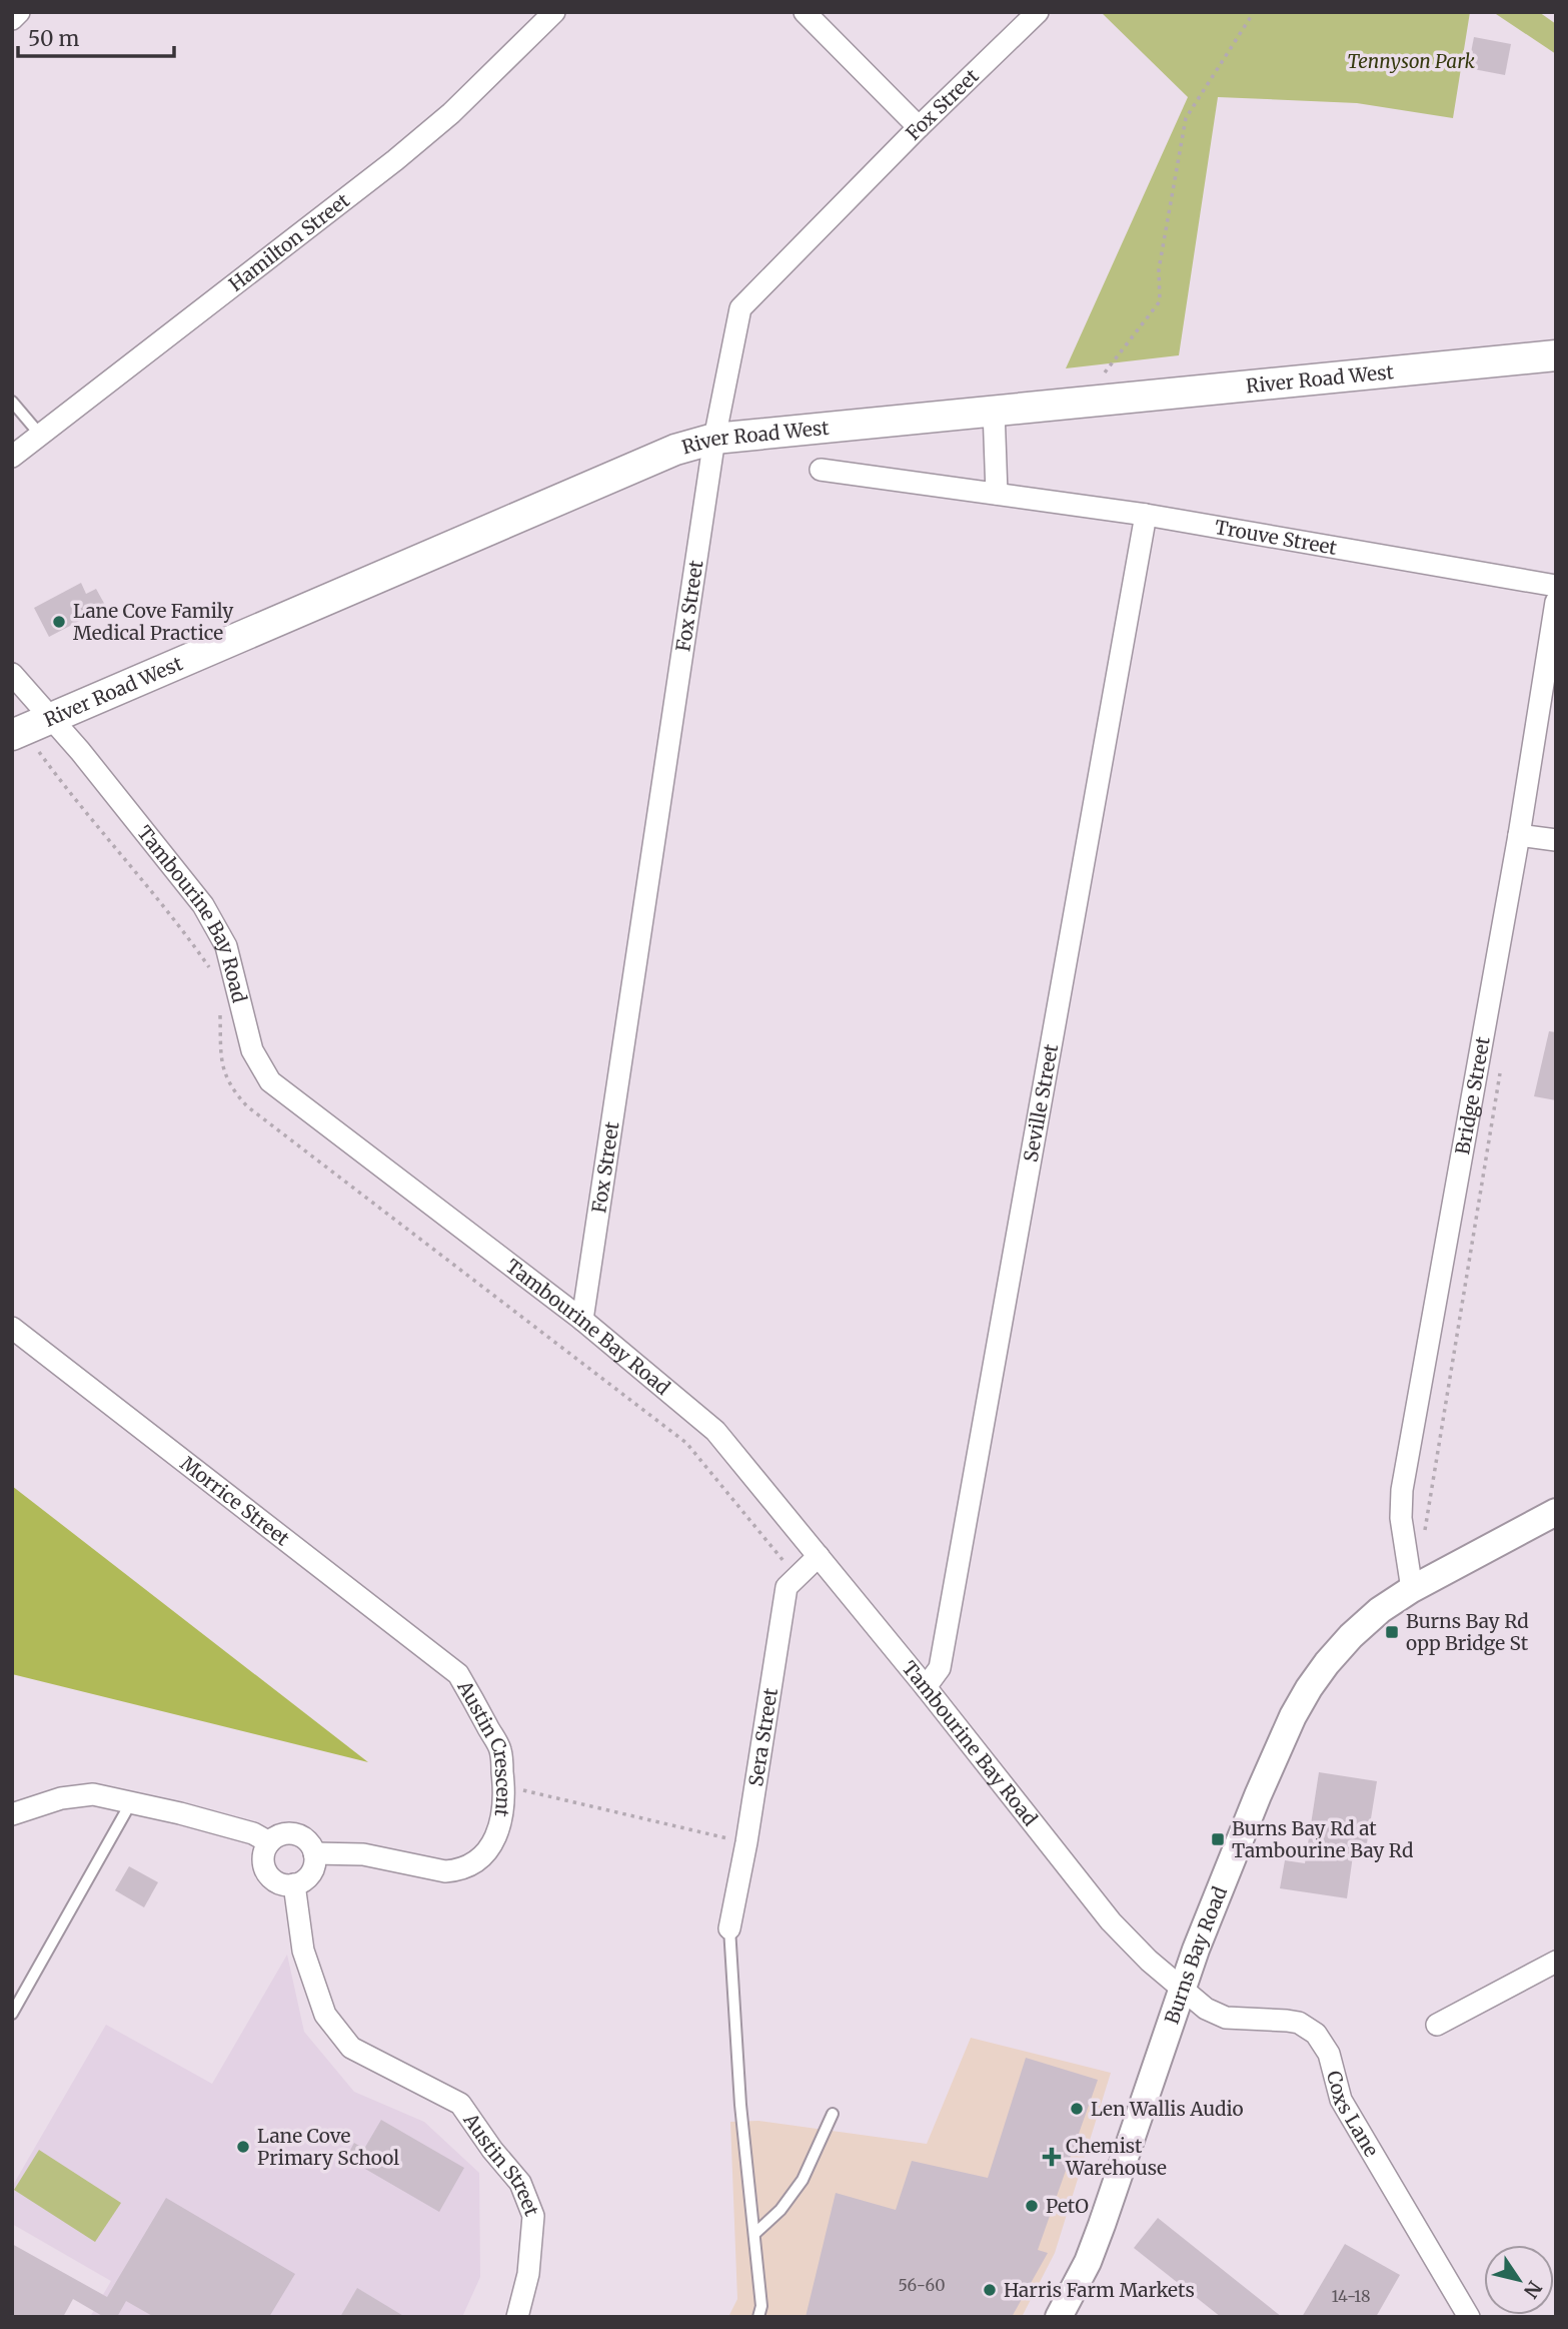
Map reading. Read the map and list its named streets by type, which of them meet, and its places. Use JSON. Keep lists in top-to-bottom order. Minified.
{"streets":{"main road":["River Road West"],"street":["Fox Street","Hamilton Street","Trouve Street","Tambourine Bay Road","Bridge Street","Seville Street","Morrice Street","Sera Street","Austin Crescent","Burns Bay Road","Coxs Lane","Austin Street"]},"crossings":[["Fox Street","River Road West"],["Fox Street","Tambourine Bay Road"],["River Road West","Tambourine Bay Road"],["Trouve Street","Seville Street"],["Tambourine Bay Road","Seville Street"],["Tambourine Bay Road","Sera Street"],["Tambourine Bay Road","Burns Bay Road"],["Tambourine Bay Road","Coxs Lane"],["Bridge Street","Burns Bay Road"],["Morrice Street","Austin Crescent"],["Austin Crescent","Austin Street"],["Burns Bay Road","Coxs Lane"]],"parks":["Tennyson Park"],"places":{"other":["Lane Cove Family Medical Practice","Len Wallis Audio","Lane Cove Primary School","PetO","Harris Farm Markets"],"transit":["Burns Bay Rd opp Bridge St","Burns Bay Rd at Tambourine Bay Rd"],"health":["Chemist Warehouse"]},"house_numbers":["56-60","14-18"],"scale_bar":"50 m","north":"bottom right"}
